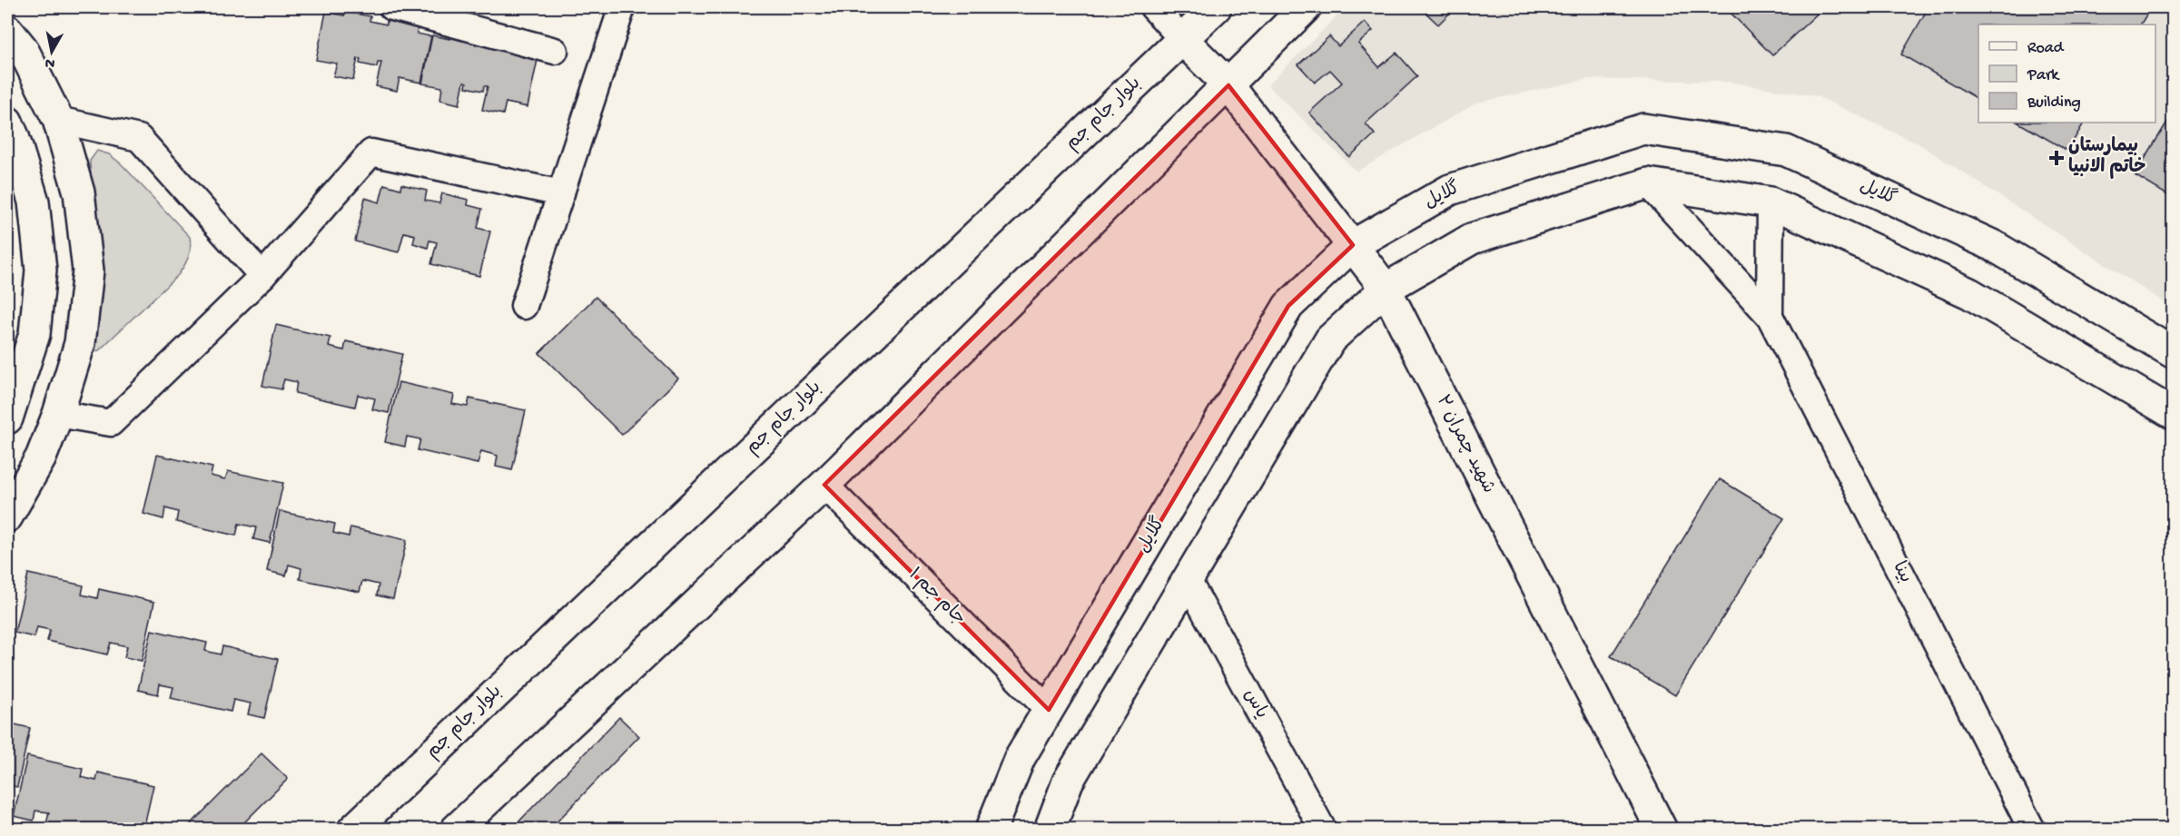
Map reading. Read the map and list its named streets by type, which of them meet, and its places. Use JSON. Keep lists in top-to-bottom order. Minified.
{"streets":{"street":["بلوار جام جم","گلایل","شهید چمران ۲","بینا","جام جم ۱","یاس"]},"crossings":[["بلوار جام جم","شهید چمران ۲"],["گلایل","شهید چمران ۲"],["گلایل","جام جم ۱"]],"places":{"health":["بیمارستان خاتم الانبیا"]},"legend":["Road","Park","Building"],"north":"bottom"}
